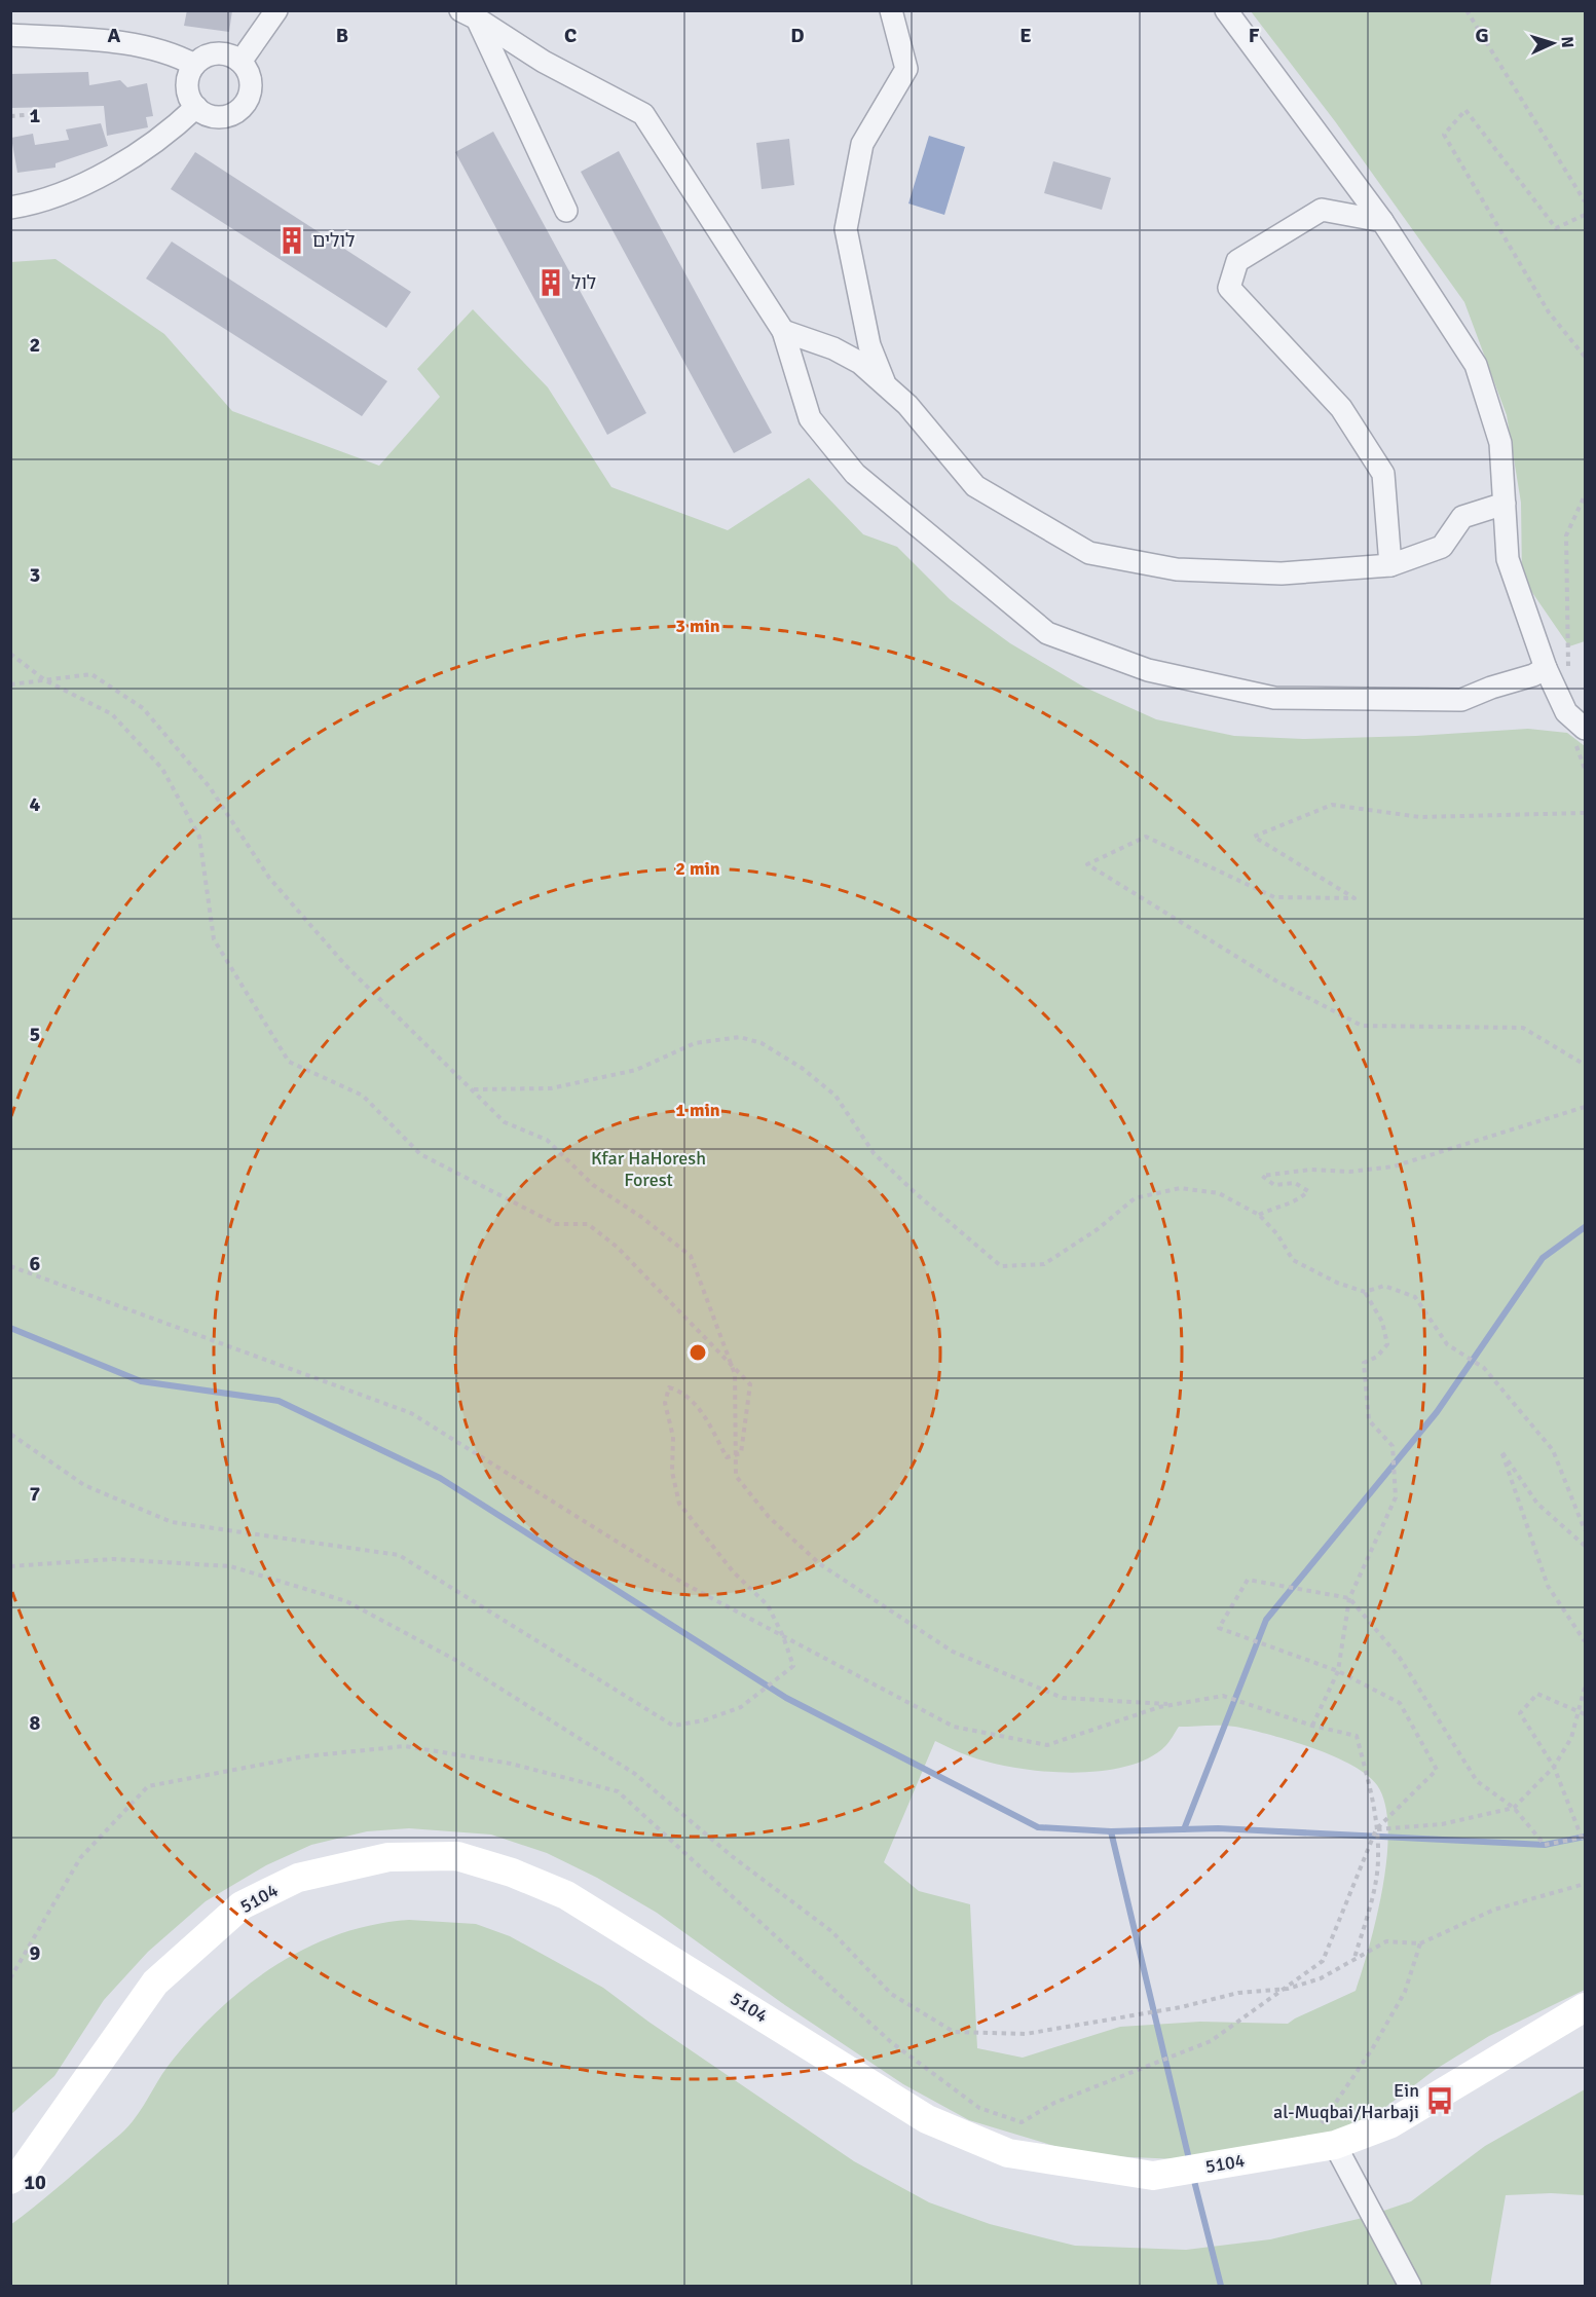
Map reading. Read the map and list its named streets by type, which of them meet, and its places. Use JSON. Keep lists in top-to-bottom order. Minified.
{"streets":{"street":["5104"]},"parks":["Kfar HaHoresh Forest"],"places":{"building":["לולים","לול"],"bus stop":["Ein al-Muqbai/Harbaji"]},"north":"right","grid":{"columns":["A","B","C","D","E","F","G"],"rows":["1","2","3","4","5","6","7","8","9","10"]},"rings":["3 min","2 min","1 min"]}
